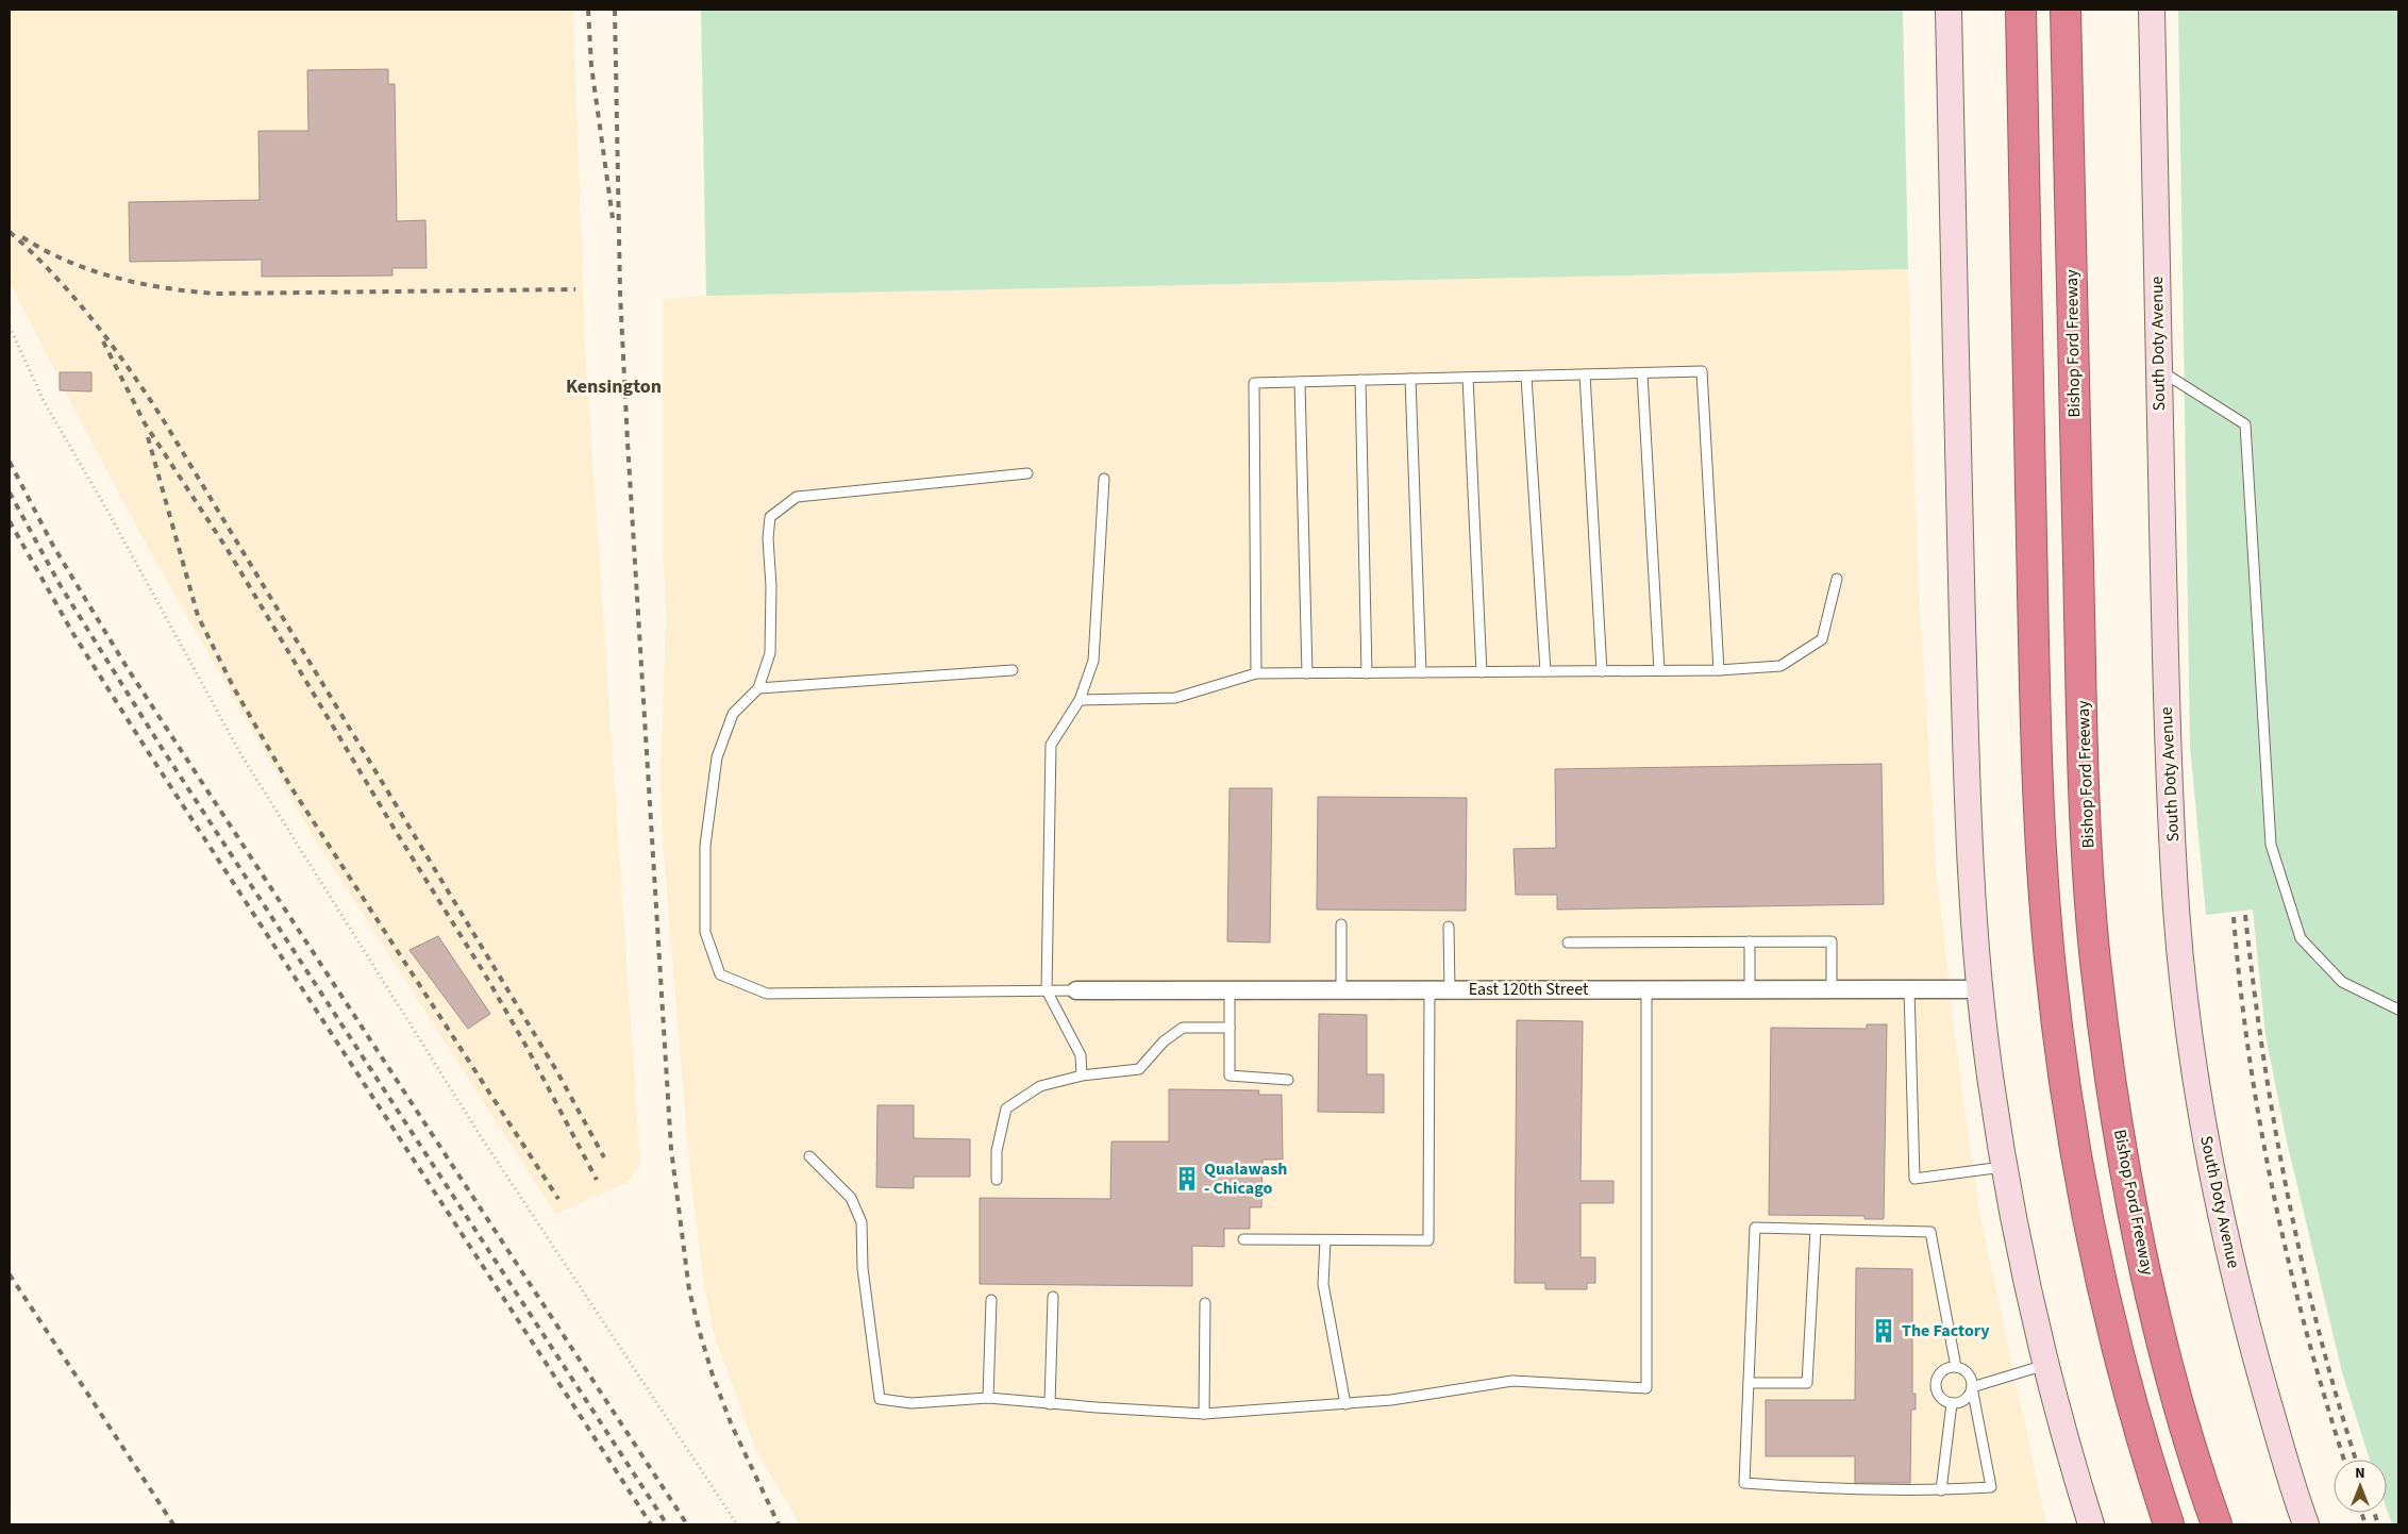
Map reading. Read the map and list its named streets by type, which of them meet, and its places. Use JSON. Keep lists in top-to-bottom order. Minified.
{"streets":{"highway":["Bishop Ford Freeway"],"street":["South Doty Avenue","East 120th Street"]},"districts":["Kensington"],"places":{"building":["Qualawash - Chicago","The Factory"]},"north":"top"}
